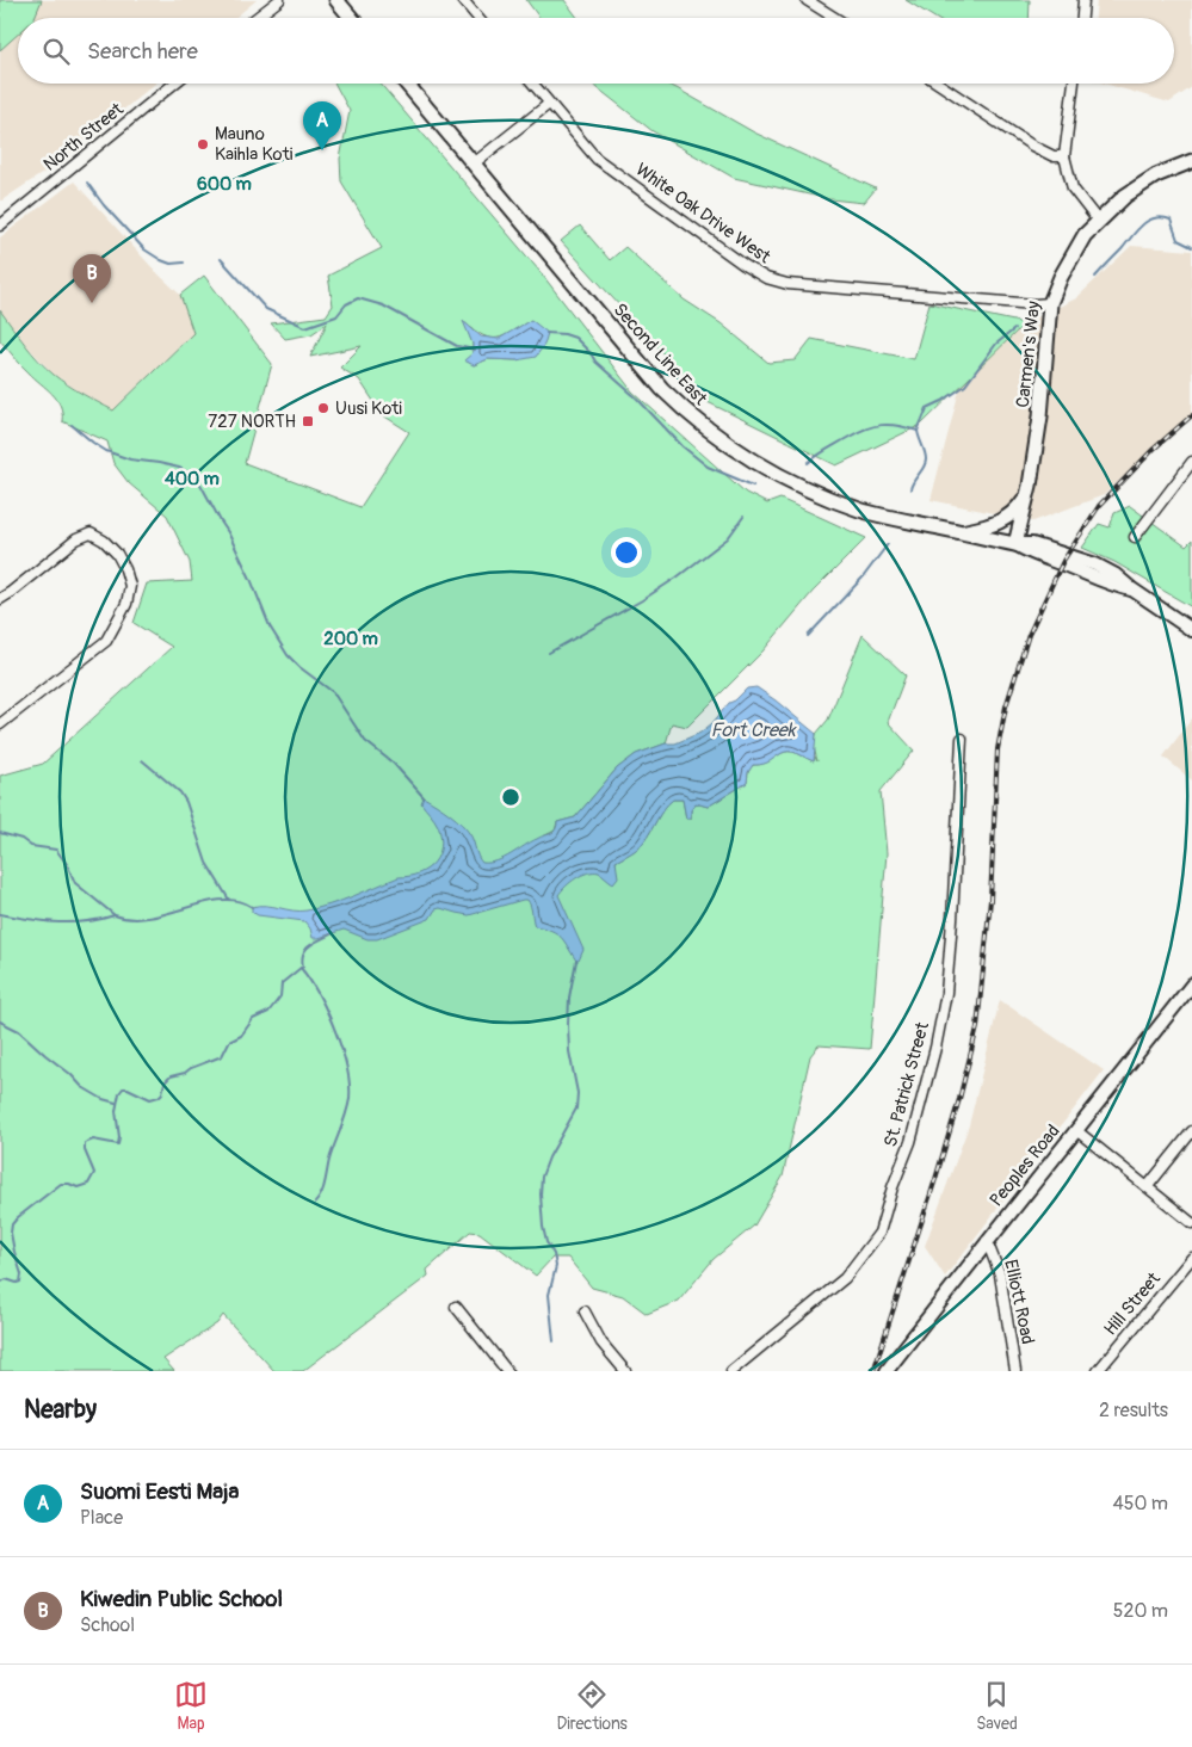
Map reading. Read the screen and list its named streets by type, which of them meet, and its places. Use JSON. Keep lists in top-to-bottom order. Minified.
{"streets":{"highway":["Second Line East","Carmen's Way"],"main road":["Peoples Road"],"street":["North Street","White Oak Drive West","St. Patrick Street","Elliott Road","Hill Street"]},"crossings":[["White Oak Drive West","Carmen's Way"],["Second Line East","Carmen's Way"],["Peoples Road","Elliott Road"]],"water":["Fort Creek"],"places":{"other":["Mauno Kaihla Koti","Uusi Koti"],"transit":["727 NORTH"]},"page":{"search":"Search here","pins":["A","B"],"heading":["Nearby","2 results"],"list":[{"mark":"A","name":"Suomi Eesti Maja","note":"Place","value":"450 m"},{"mark":"B","name":"Kiwedin Public School","note":"School","value":"520 m"}],"nav":["Map","Directions","Saved"]},"rings":["600 m","400 m","200 m"]}
